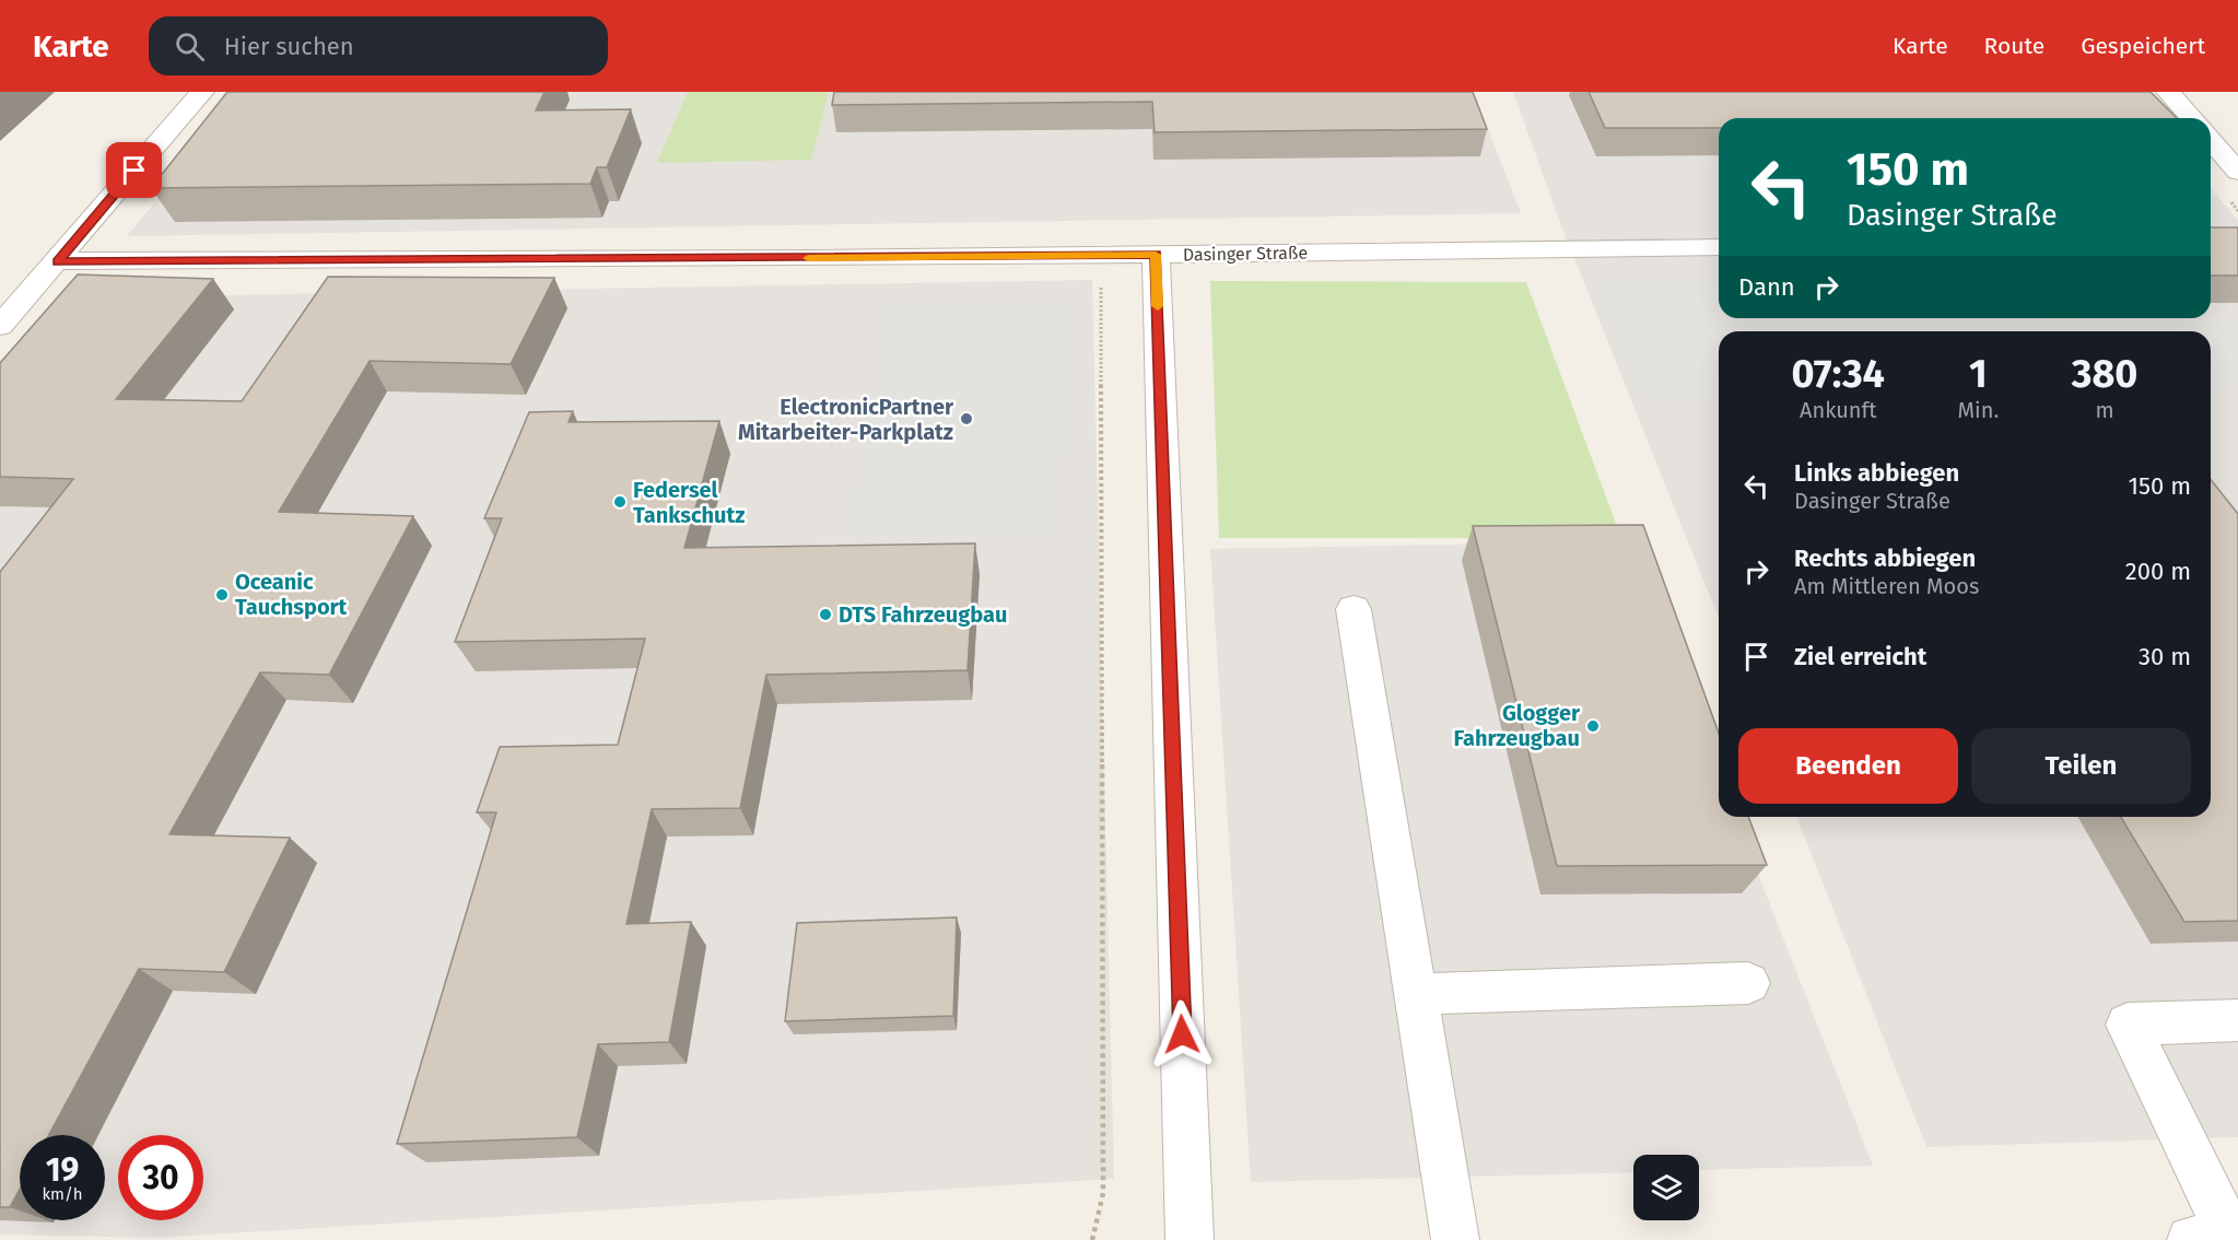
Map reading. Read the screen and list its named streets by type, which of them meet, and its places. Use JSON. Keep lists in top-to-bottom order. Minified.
{"streets":{"street":["Dasinger Straße"]},"places":["ElectronicPartner Mitarbeiter-Parkplatz","Federsel Tankschutz","Oceanic Tauchsport","DTS Fahrzeugbau","Glogger Fahrzeugbau"],"page":{"header":"Karte","search":"Hier suchen","nav":["Karte","Route","Gespeichert"],"turn":["150 m","Dasinger Straße"],"then":"Dann","eta":["07:34","Ankunft","1","Min.","380","m"],"list":[{"name":"Links abbiegen","note":"Dasinger Straße","value":"150 m"},{"name":"Rechts abbiegen","note":"Am Mittleren Moos","value":"200 m"},{"name":"Ziel erreicht","value":"30 m"}],"buttons":["Beenden","Teilen"],"speed":"19 km/h","limit":"30"}}
